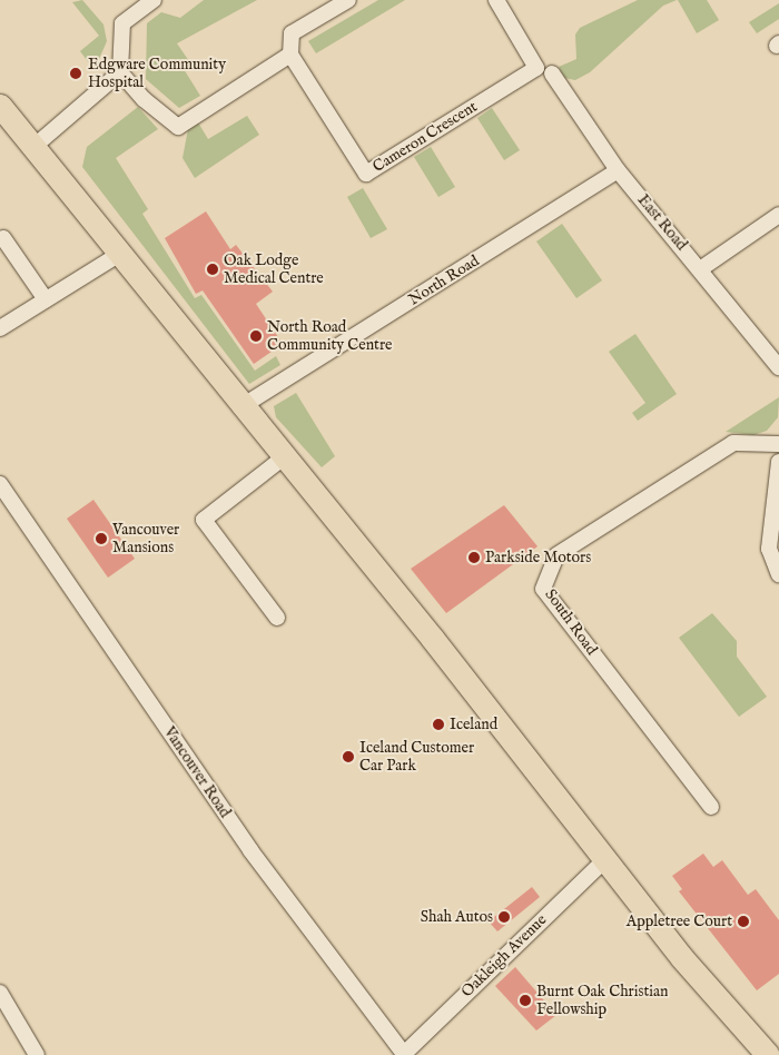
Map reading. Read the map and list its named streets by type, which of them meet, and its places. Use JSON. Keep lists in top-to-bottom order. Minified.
{"streets":{"street":["Cameron Crescent","East Road","North Road","South Road","Vancouver Road","Oakleigh Avenue"]},"crossings":[["East Road","North Road"],["Vancouver Road","Oakleigh Avenue"]],"places":["Edgware Community Hospital","Oak Lodge Medical Centre","North Road Community Centre","Vancouver Mansions","Parkside Motors","Iceland","Iceland Customer Car Park","Shah Autos","Appletree Court","Burnt Oak Christian Fellowship"]}
